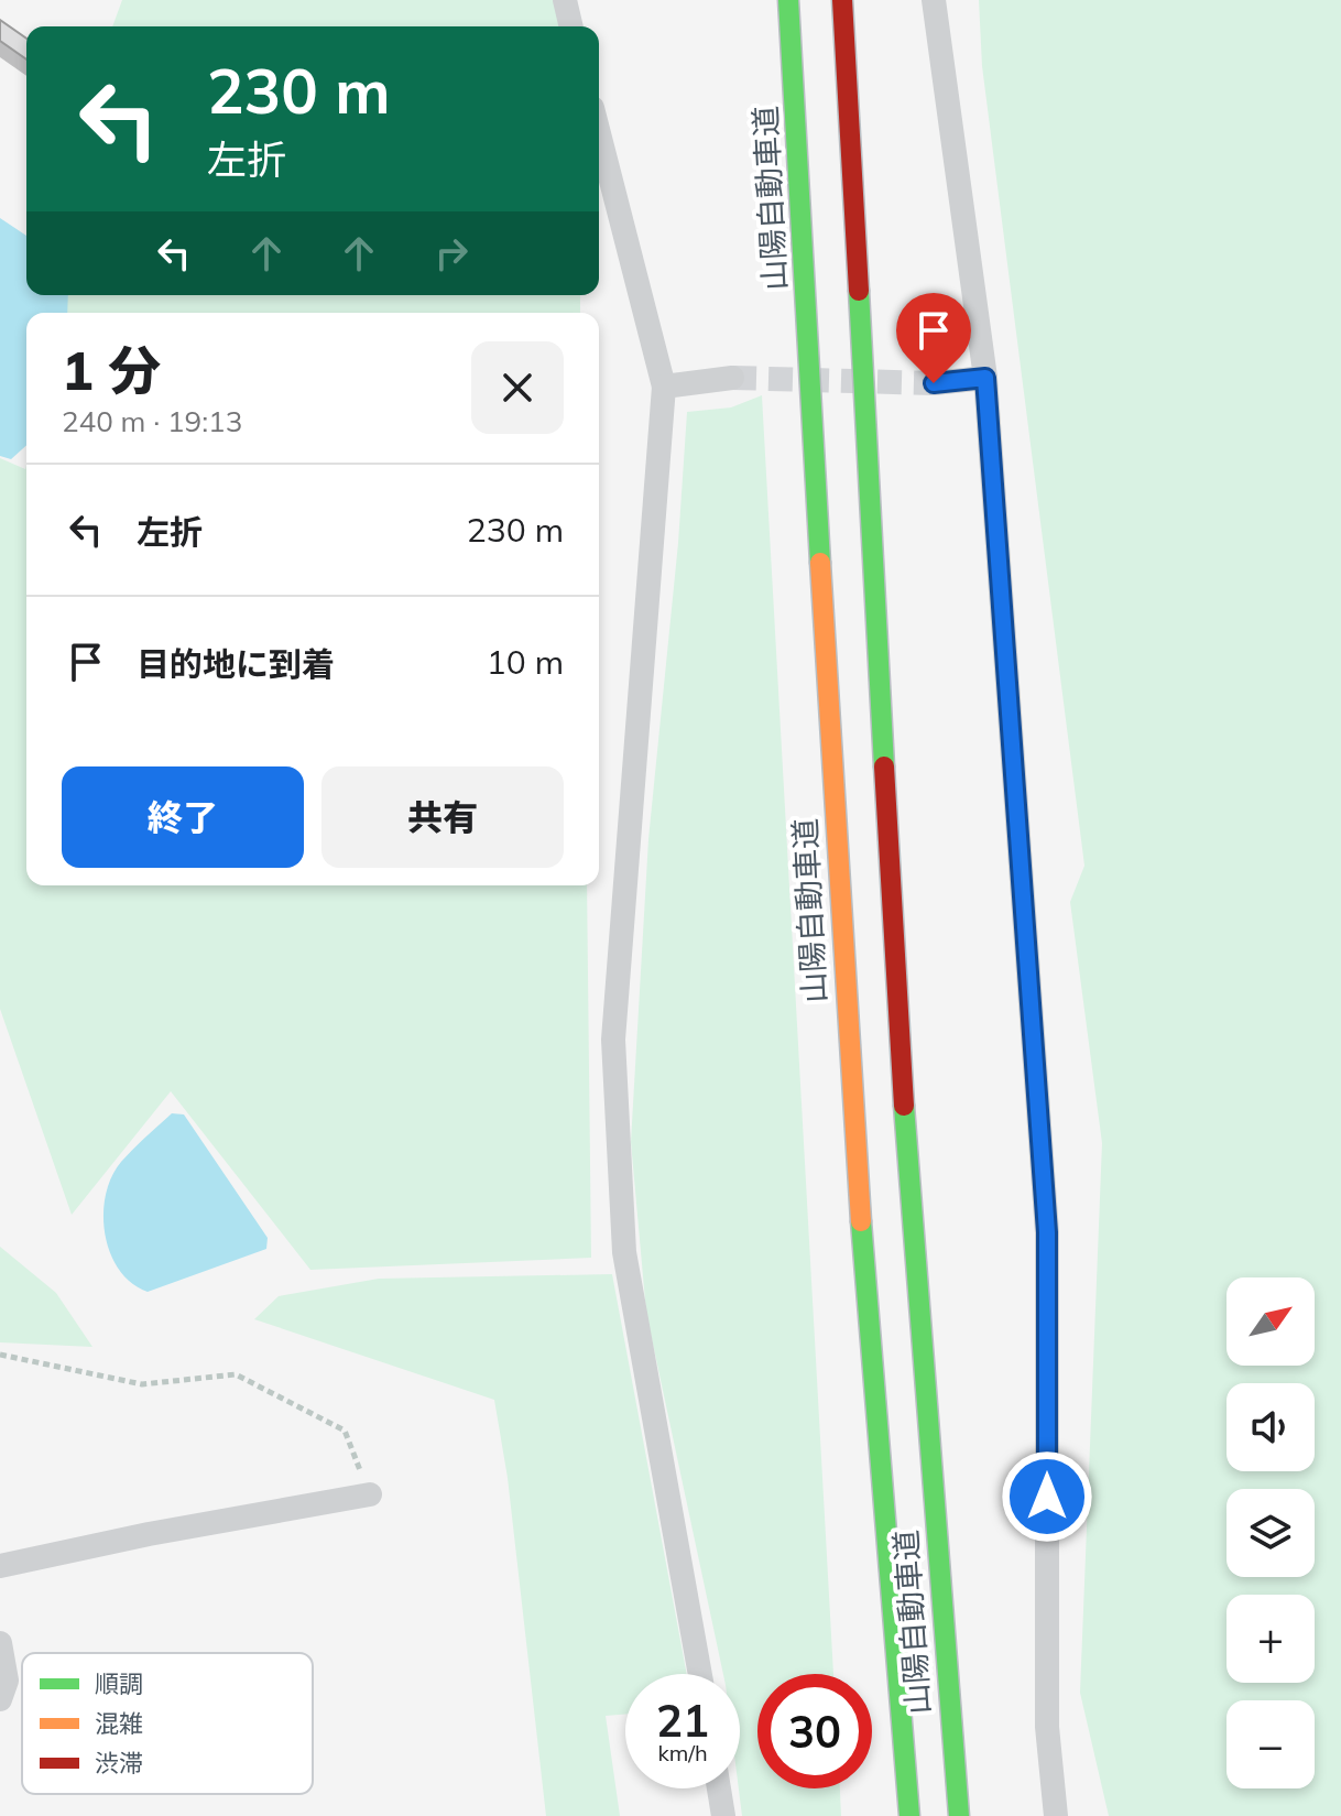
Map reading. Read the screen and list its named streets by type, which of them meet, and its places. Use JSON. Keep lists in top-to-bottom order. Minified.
{"streets":{"highway":["山陽自動車道"]},"legend":["順調","混雑","渋滞"],"north":"top right","page":{"turn":["230 m","左折"],"heading":["1 分","240 m · 19:13"],"list":[{"name":"左折","value":"230 m"},{"name":"目的地に到着","value":"10 m"}],"buttons":["終了","共有"],"map_buttons":["+","−"],"speed":"21 km/h","limit":"30"}}
